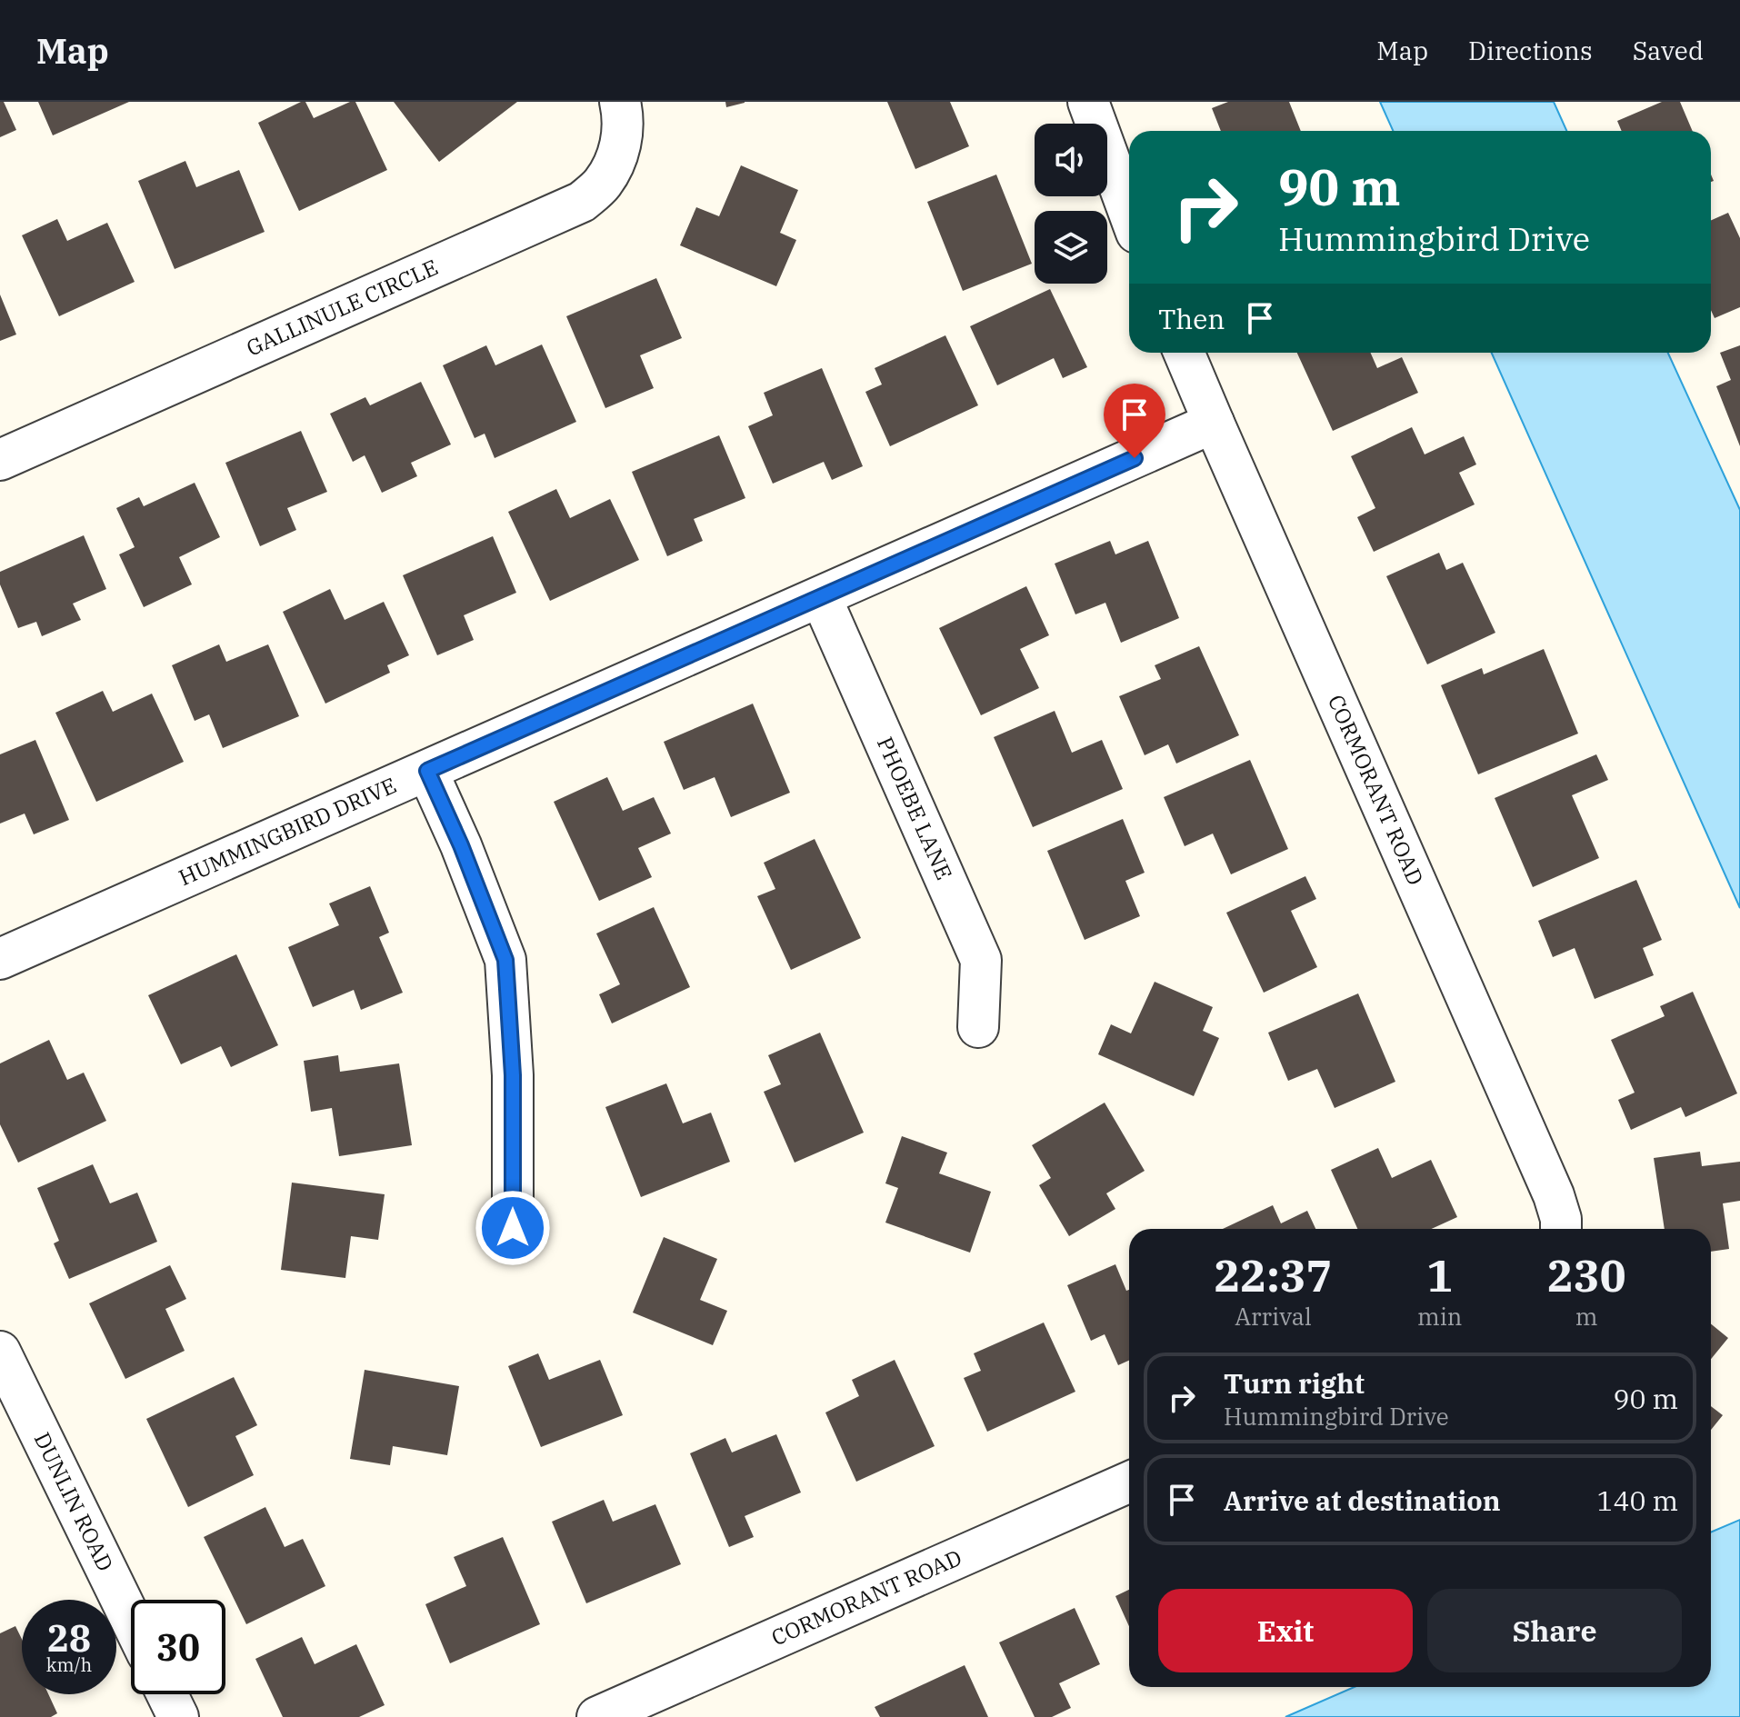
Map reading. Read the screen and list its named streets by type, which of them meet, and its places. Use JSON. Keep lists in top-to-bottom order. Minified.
{"streets":{"street":["GALLINULE CIRCLE","CORMORANT ROAD","PHOEBE LANE","HUMMINGBIRD DRIVE","DUNLIN ROAD"]},"crossings":[["CORMORANT ROAD","HUMMINGBIRD DRIVE"],["PHOEBE LANE","HUMMINGBIRD DRIVE"]],"page":{"header":"Map","nav":["Map","Directions","Saved"],"turn":["90 m","Hummingbird Drive"],"then":"Then","eta":["22:37","Arrival","1","min","230","m"],"list":[{"name":"Turn right","note":"Hummingbird Drive","value":"90 m"},{"name":"Arrive at destination","value":"140 m"}],"buttons":["Exit","Share"],"speed":"28 km/h","limit":"30"}}
